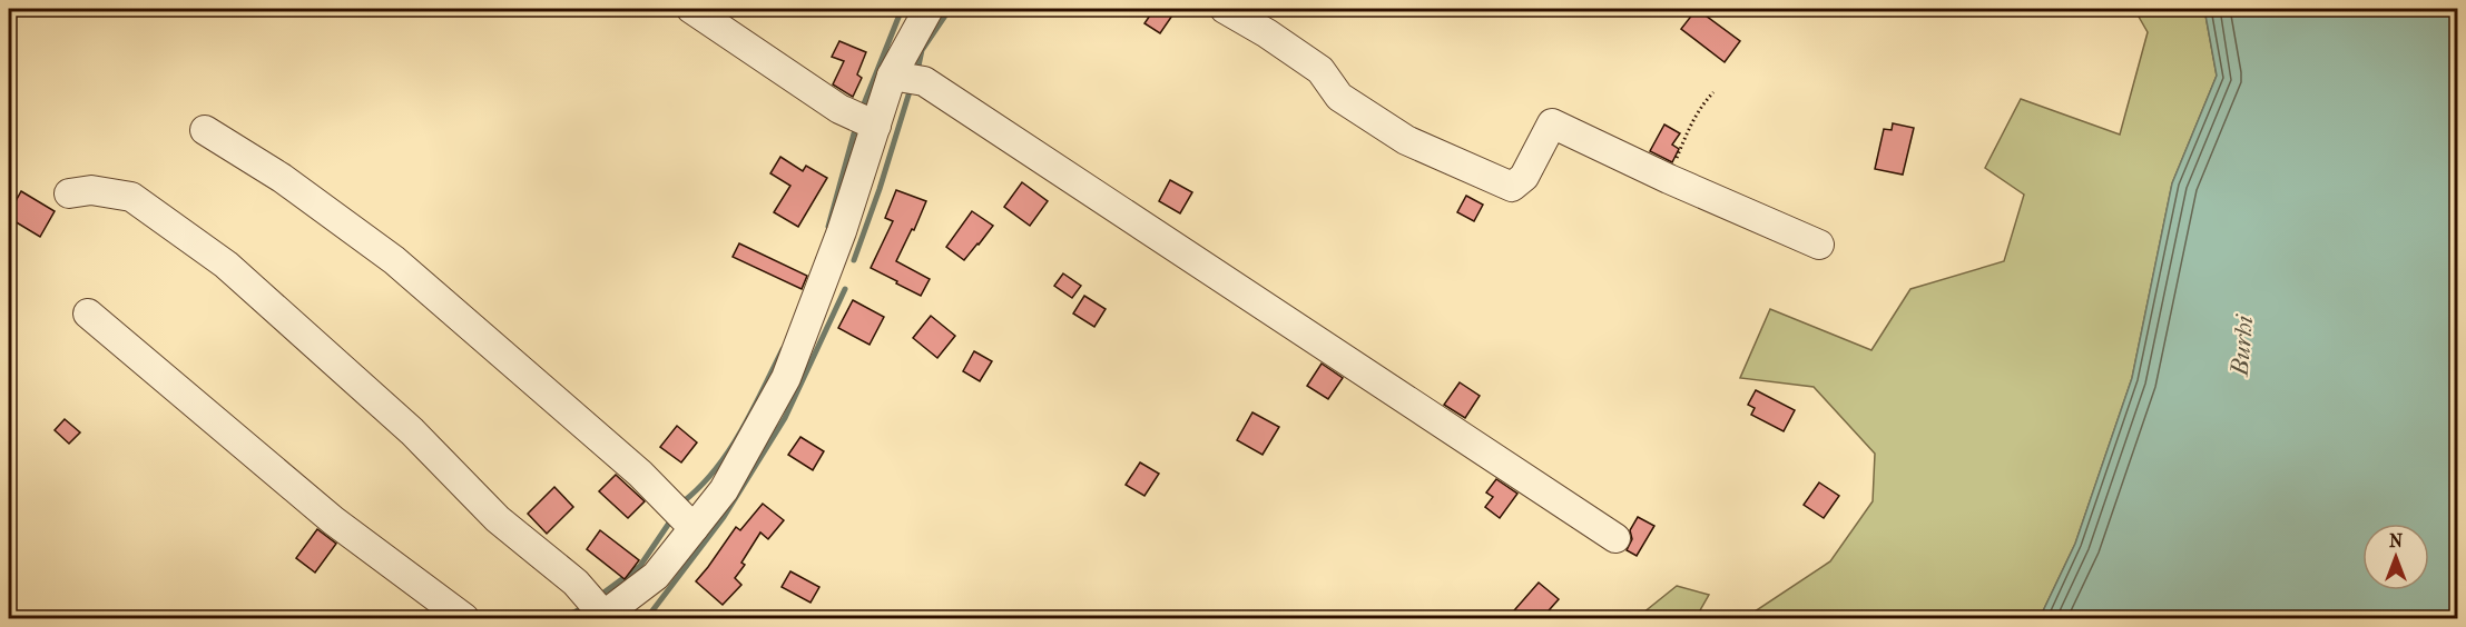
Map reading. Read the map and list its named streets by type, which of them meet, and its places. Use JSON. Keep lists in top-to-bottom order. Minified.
{"water":["Burhi"],"north":"top"}
